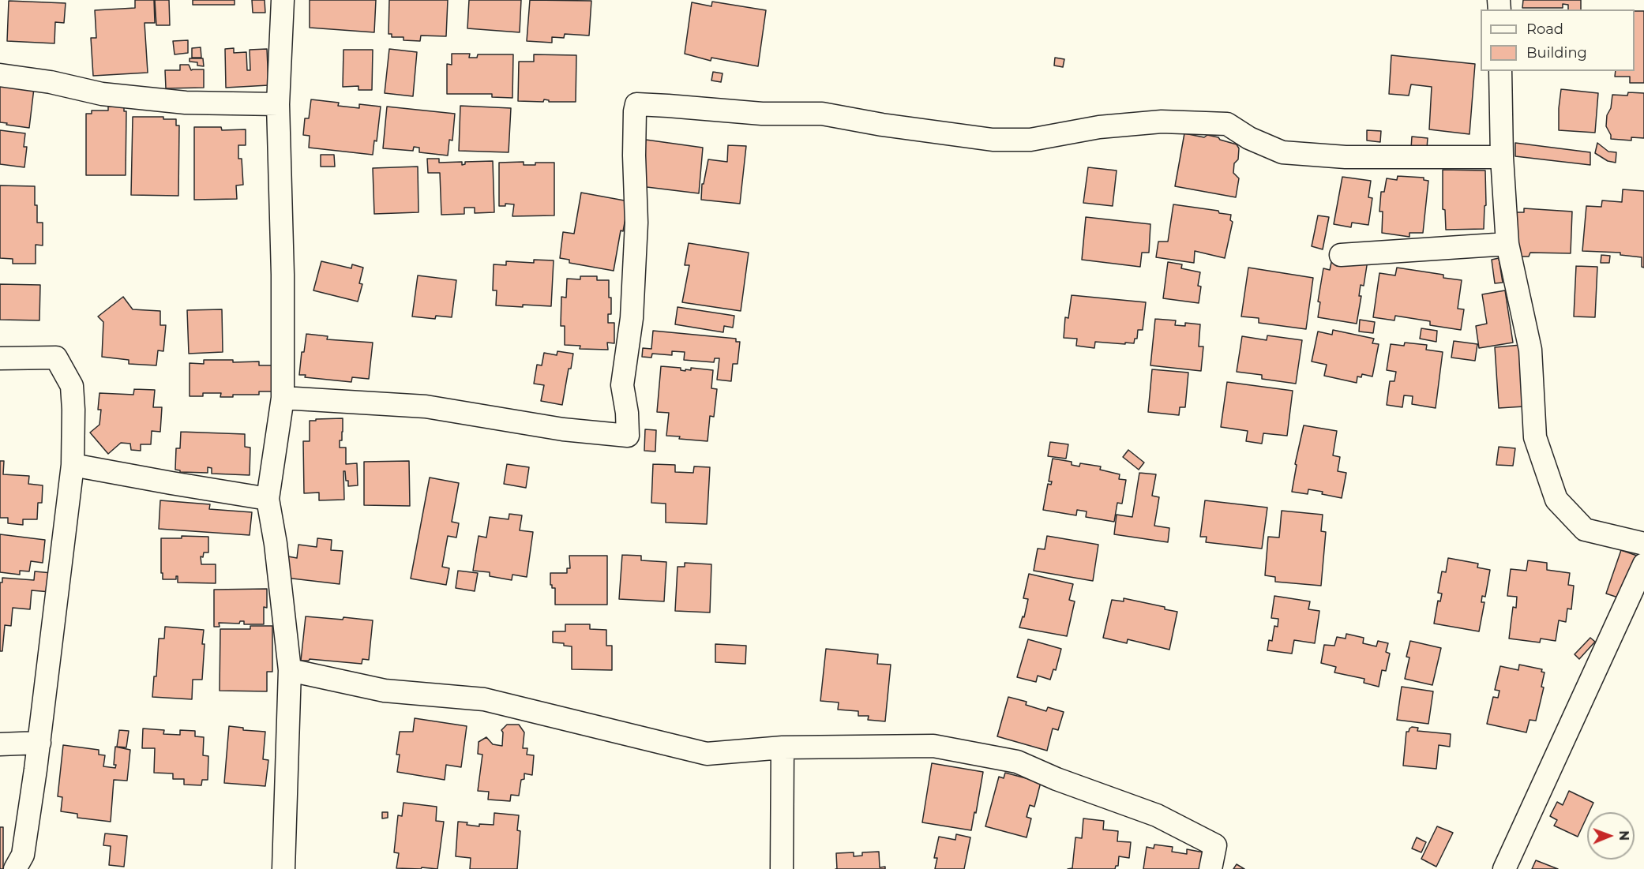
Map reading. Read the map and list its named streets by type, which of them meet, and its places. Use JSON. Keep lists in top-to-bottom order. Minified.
{"legend":["Road","Building"],"north":"right"}
